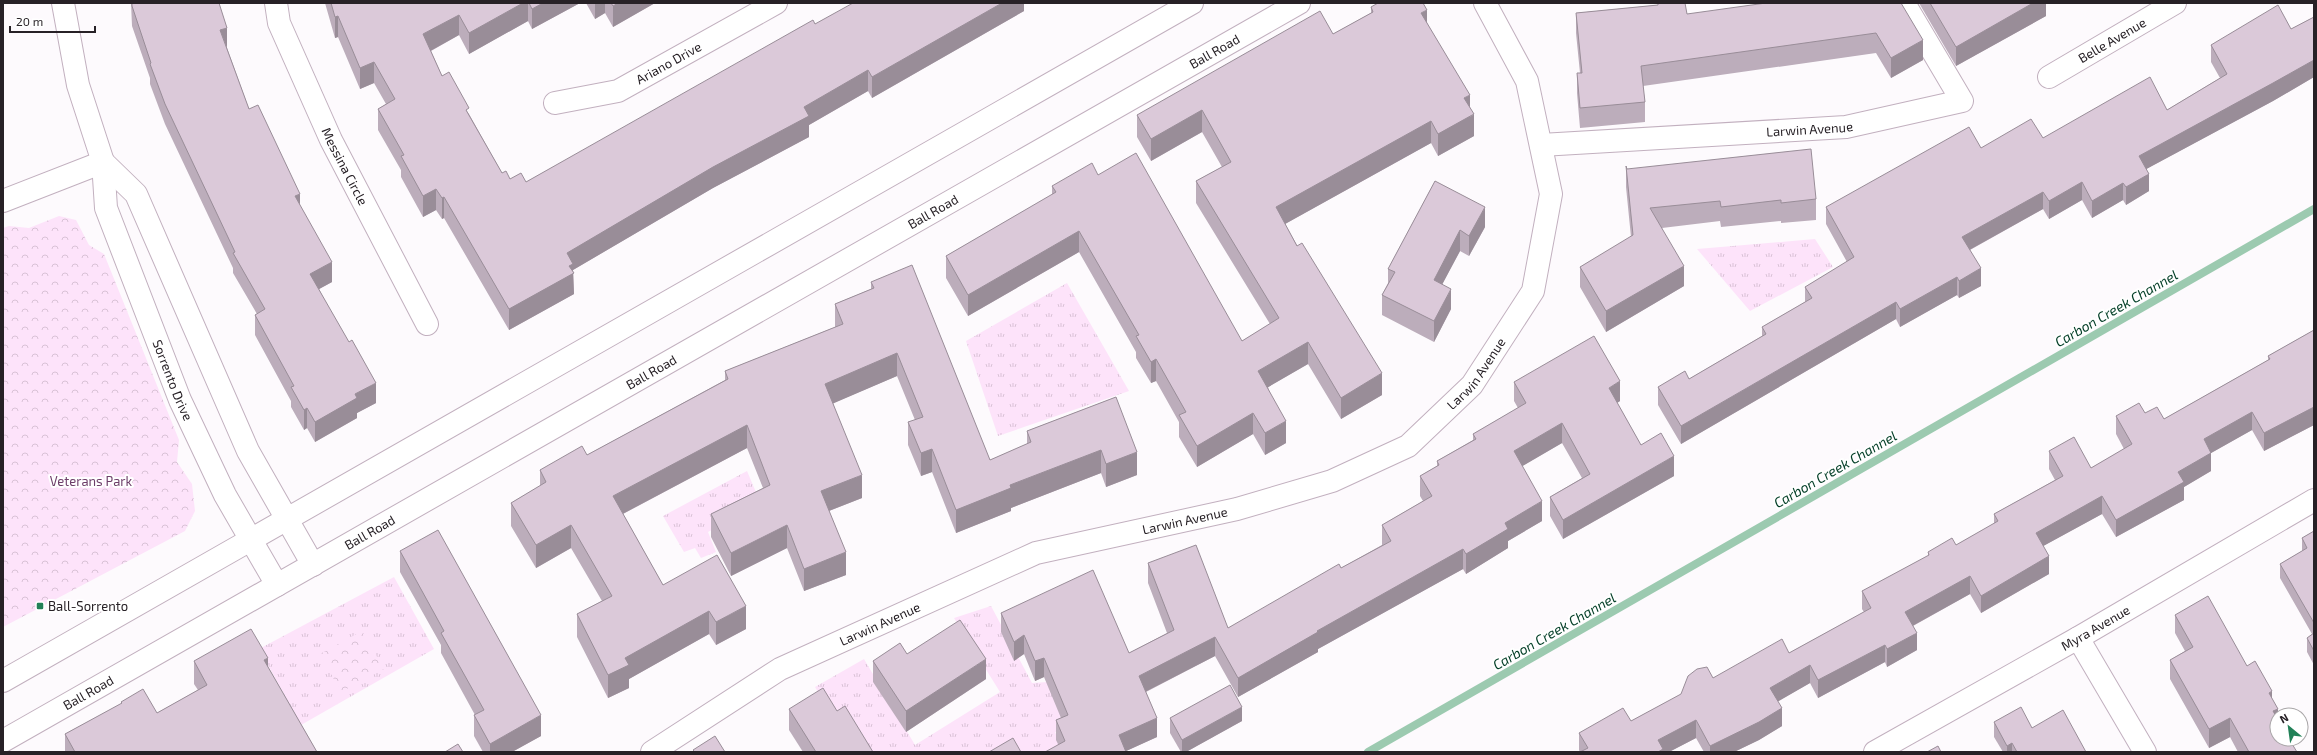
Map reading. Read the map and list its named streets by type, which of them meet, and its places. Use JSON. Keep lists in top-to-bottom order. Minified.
{"streets":{"street":["Belle Avenue","Ball Road","Ariano Drive","Larwin Avenue","Messina Circle","Sorrento Drive","Myra Avenue"]},"crossings":[["Ball Road","Sorrento Drive"]],"water":["Carbon Creek Channel"],"parks":["Veterans Park"],"places":{"transit":["Ball-Sorrento"]},"scale_bar":"20 m","north":"top left"}
